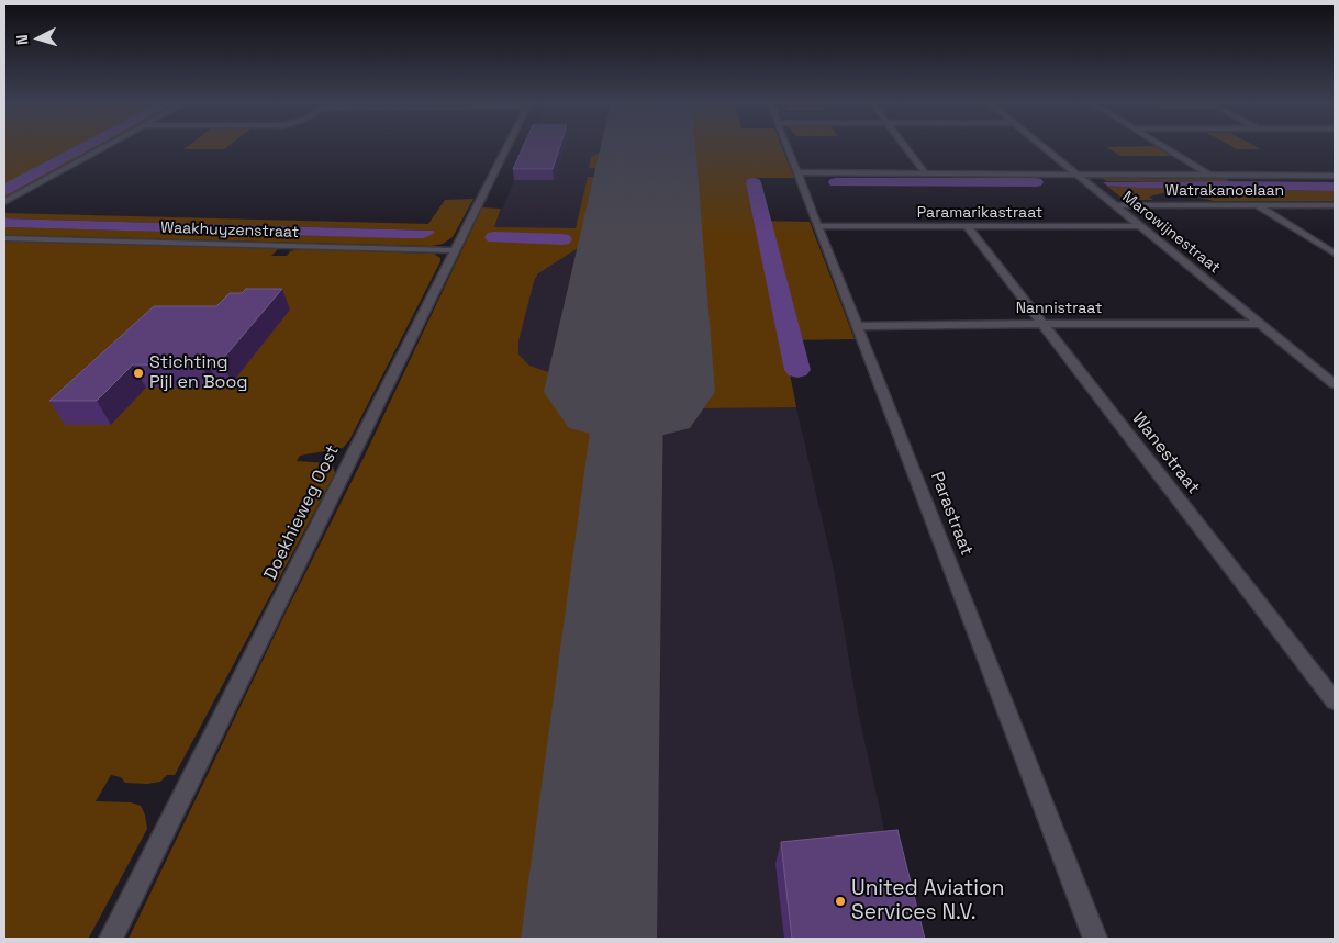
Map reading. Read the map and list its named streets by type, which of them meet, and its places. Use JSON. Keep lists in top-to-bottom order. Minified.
{"streets":{"street":["Watrakanoelaan","Paramarikastraat","Waakhuyzenstraat","Marowijnestraat","Nannistraat","Wanestraat","Doekhieweg Oost","Parastraat"]},"crossings":[["Watrakanoelaan","Marowijnestraat"],["Paramarikastraat","Marowijnestraat"],["Paramarikastraat","Wanestraat"],["Paramarikastraat","Parastraat"],["Waakhuyzenstraat","Doekhieweg Oost"],["Marowijnestraat","Nannistraat"],["Nannistraat","Wanestraat"],["Nannistraat","Parastraat"]],"places":["Stichting Pijl en Boog","United Aviation Services N.V."],"north":"left"}
